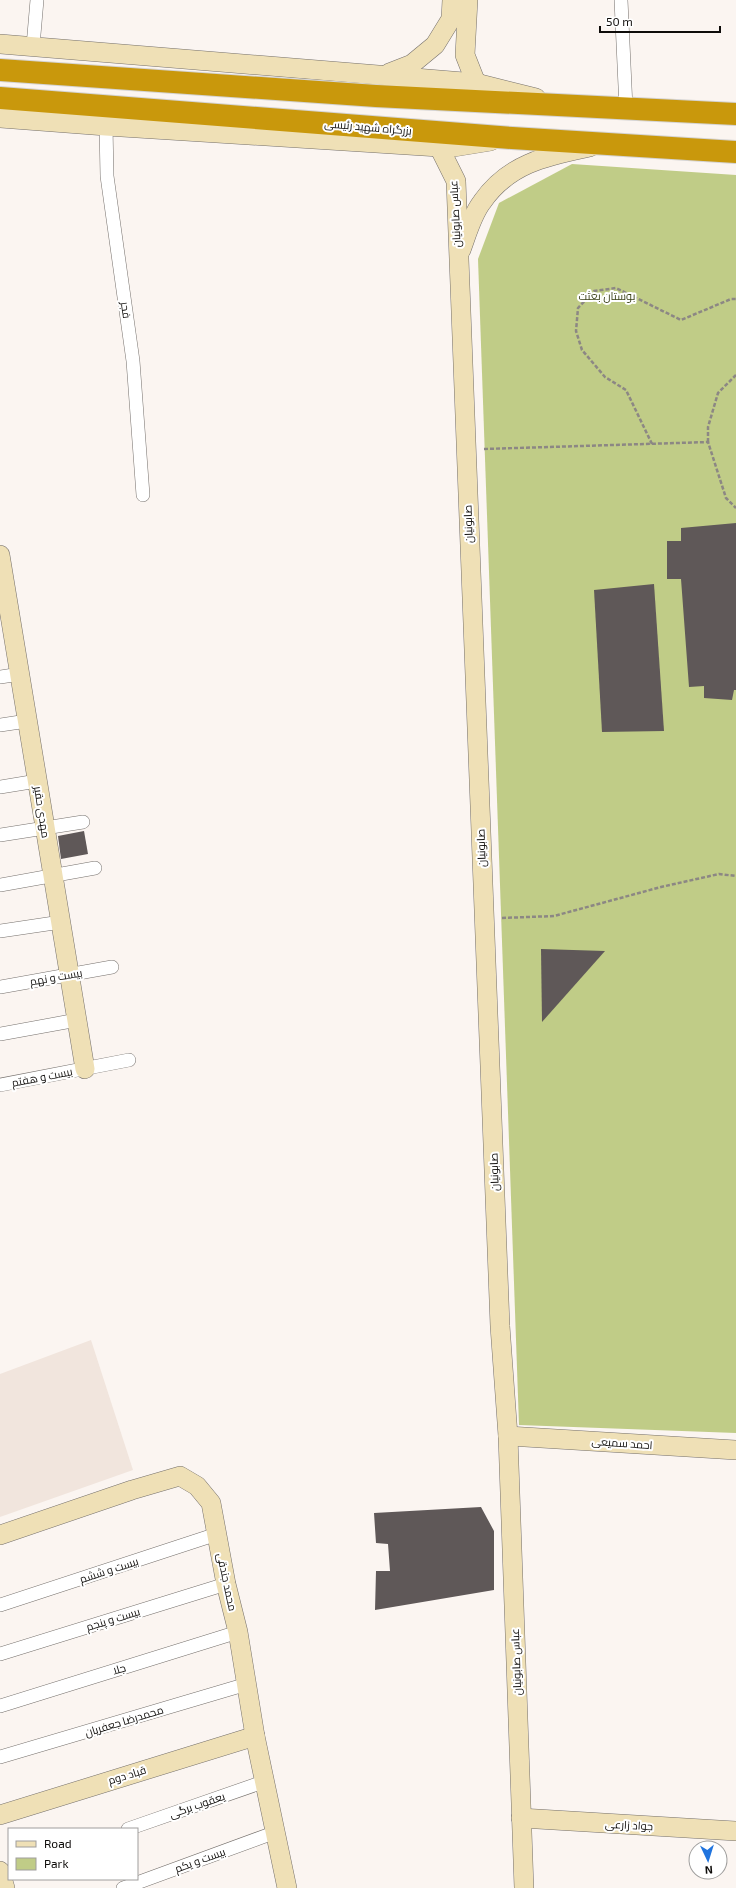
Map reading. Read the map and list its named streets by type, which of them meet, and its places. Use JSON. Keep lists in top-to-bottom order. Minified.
{"streets":{"highway":["بزرگراه شهید رئیسی"],"street":["عباس صابونیان","فجر","صابونیان","مهدی حقیر","بیست و نهم","بیست و هفتم","احمد سمیعی","بیست و ششم","محمد جندقی","بیست و پنجم","جلا","محمدرضا جعفریان","قباد دوم","یعقوب برگی","جواد زارعی","بیست و یکم"]},"crossings":[["عباس صابونیان","صابونیان"],["عباس صابونیان","احمد سمیعی"],["عباس صابونیان","جواد زارعی"],["صابونیان","احمد سمیعی"],["مهدی حقیر","بیست و نهم"],["مهدی حقیر","بیست و هفتم"],["بیست و ششم","محمد جندقی"],["محمد جندقی","بیست و پنجم"],["محمد جندقی","جلا"],["محمد جندقی","محمدرضا جعفریان"],["محمد جندقی","قباد دوم"],["محمد جندقی","یعقوب برگی"],["محمد جندقی","بیست و یکم"]],"parks":["بوستان بعثت"],"legend":["Road","Park"],"scale_bar":"50 m","north":"bottom"}
